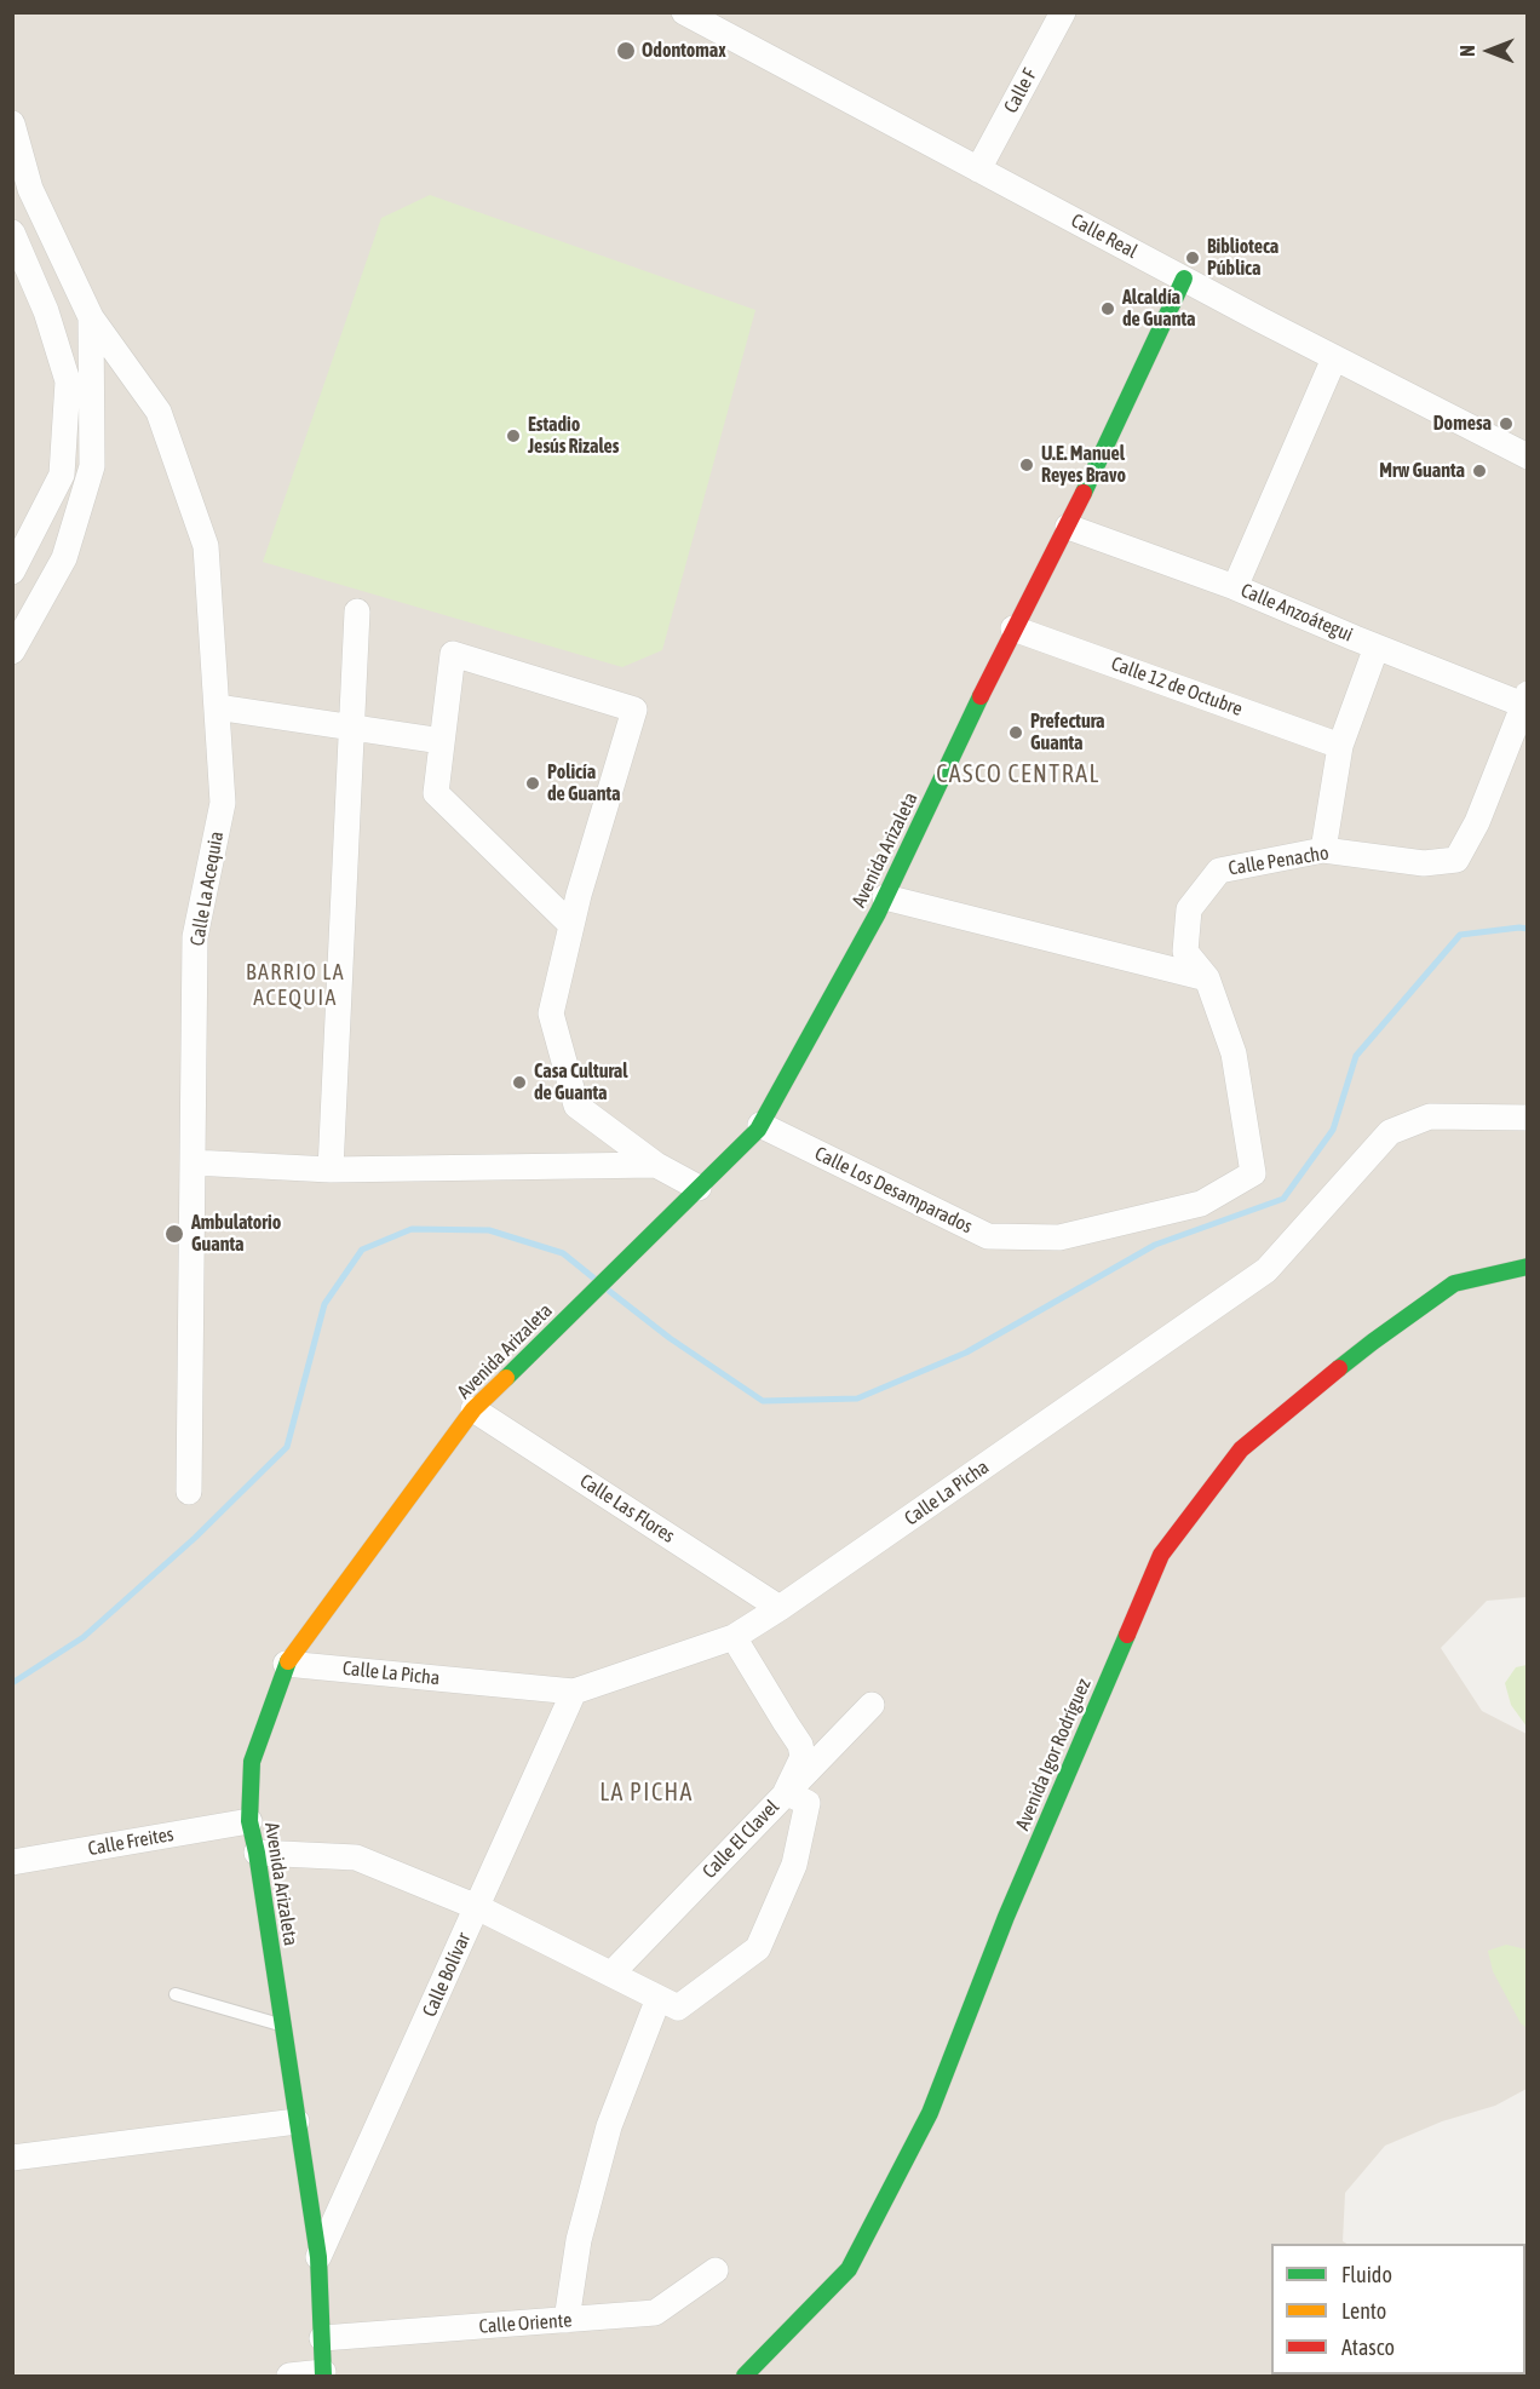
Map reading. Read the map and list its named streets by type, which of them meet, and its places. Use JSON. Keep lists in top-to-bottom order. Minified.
{"streets":{"main road":["Avenida Arizaleta","Avenida Igor Rodríguez"],"street":["Calle F","Calle Real","Calle Anzoátegui","Calle 12 de Octubre","Calle Penacho","Calle La Acequia","Calle Los Desamparados","Calle La Picha","Calle Las Flores","Calle El Clavel","Calle Freites","Calle Bolívar","Calle Oriente"]},"crossings":[["Calle F","Calle Real"],["Calle Real","Avenida Arizaleta"],["Calle Anzoátegui","Avenida Arizaleta"],["Calle Anzoátegui","Calle Penacho"],["Calle 12 de Octubre","Avenida Arizaleta"],["Avenida Arizaleta","Calle Los Desamparados"],["Avenida Arizaleta","Calle La Picha"],["Avenida Arizaleta","Calle Las Flores"],["Avenida Arizaleta","Calle Freites"],["Avenida Arizaleta","Calle Bolívar"],["Avenida Arizaleta","Calle Oriente"],["Calle Penacho","Calle Los Desamparados"],["Calle La Picha","Calle Las Flores"],["Calle La Picha","Calle Bolívar"]],"districts":["CASCO CENTRAL","BARRIO LA ACEQUIA","LA PICHA"],"places":["Odontomax","Biblioteca Pública","Alcaldía de Guanta","Domesa","Estadio Jesús Rizales","U.E. Manuel Reyes Bravo","Mrw Guanta","Prefectura Guanta","Policía de Guanta","Casa Cultural de Guanta","Ambulatorio Guanta"],"legend":["Fluido","Lento","Atasco"],"north":"left"}
